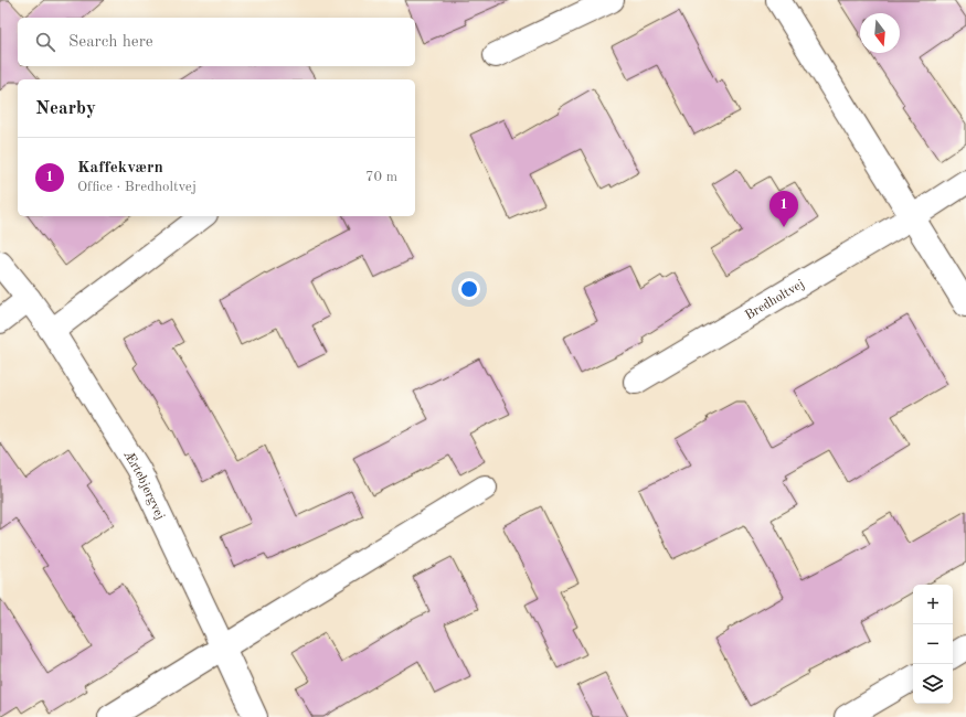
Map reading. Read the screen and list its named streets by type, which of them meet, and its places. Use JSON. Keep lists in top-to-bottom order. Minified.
{"streets":{"street":["Bredholtvej","Ærtebjergvej"]},"north":"bottom","page":{"search":"Search here","heading":"Nearby","list":[{"mark":"1","name":"Kaffekværn","note":"Office · Bredholtvej","value":"70 m"}],"pins":"1","map_buttons":["+","−"]}}
